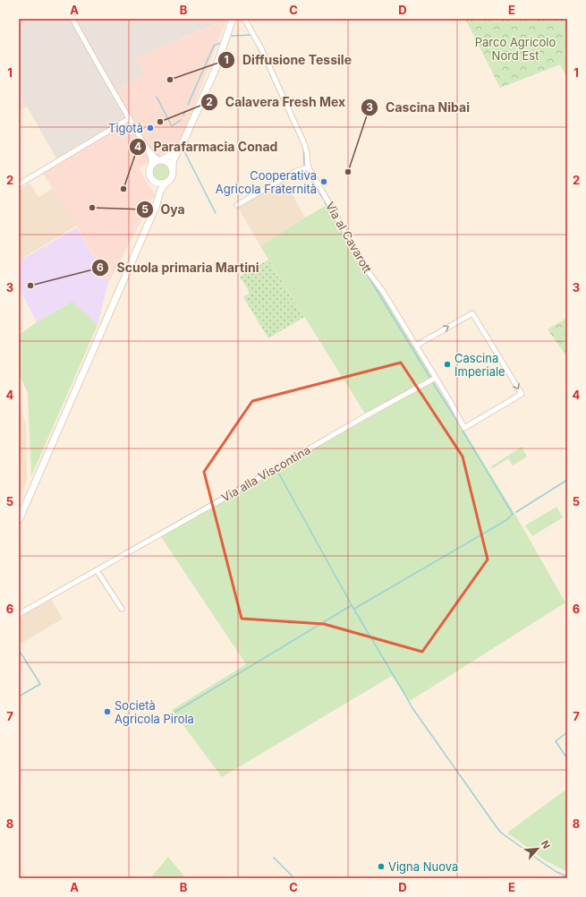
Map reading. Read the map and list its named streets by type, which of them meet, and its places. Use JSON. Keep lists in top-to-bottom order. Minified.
{"streets":{"street":["Via al Cavarott","Via alla Viscontina"]},"crossings":[["Via al Cavarott","Via alla Viscontina"]],"parks":["Parco Agricolo Nord Est"],"places":["Diffusione Tessile","Calavera Fresh Mex","Tigotà","Cascina Nibai","Cooperativa Agricola Fraternità","Parafarmacia Conad","Oya","Scuola primaria Martini","Cascina Imperiale","Società Agricola Pirola","Vigna Nuova"],"north":"top right","grid":{"columns":["A","B","C","D","E"],"rows":["1","2","3","4","5","6","7","8"]}}
